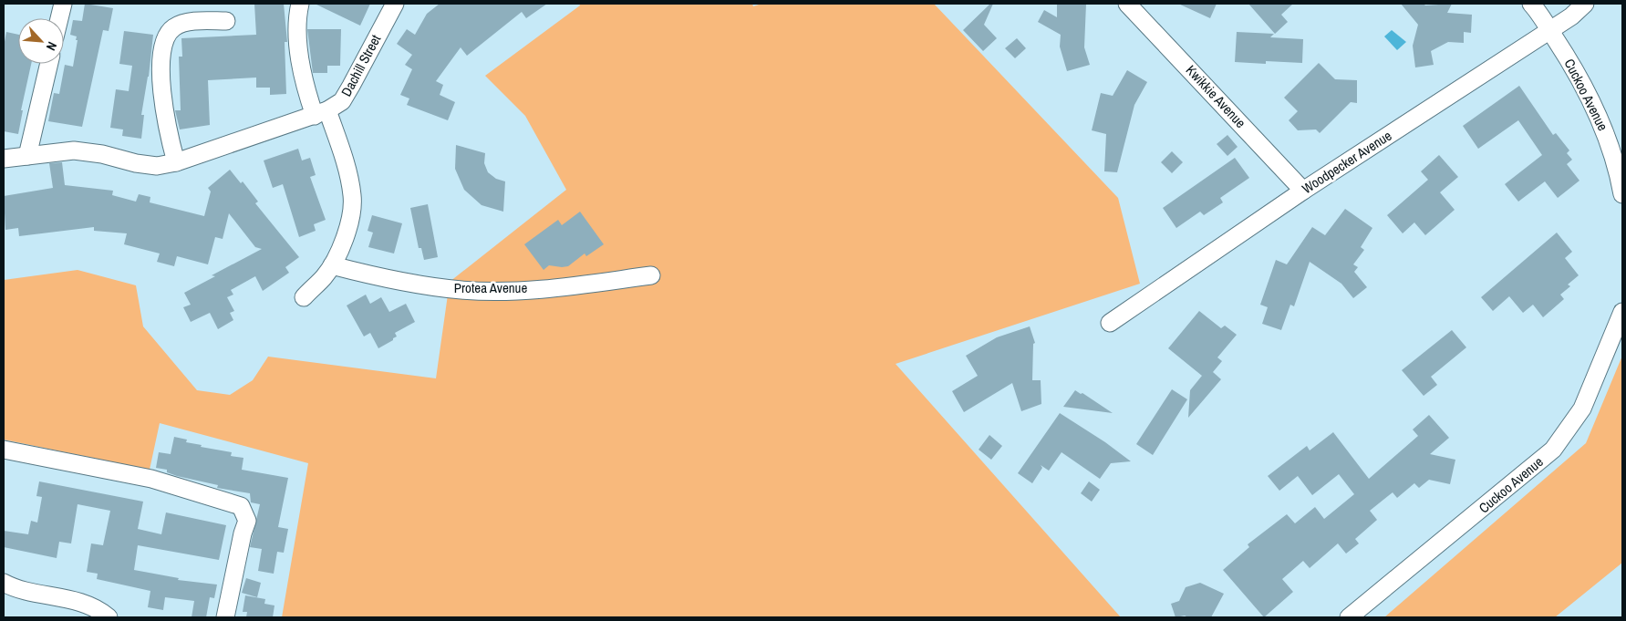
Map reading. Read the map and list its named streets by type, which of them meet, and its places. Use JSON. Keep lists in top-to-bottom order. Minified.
{"streets":{"street":["Dachill Street","Cuckoo Avenue","Kwikkie Avenue","Woodpecker Avenue","Protea Avenue"]},"crossings":[["Cuckoo Avenue","Woodpecker Avenue"],["Kwikkie Avenue","Woodpecker Avenue"]],"north":"bottom right"}
